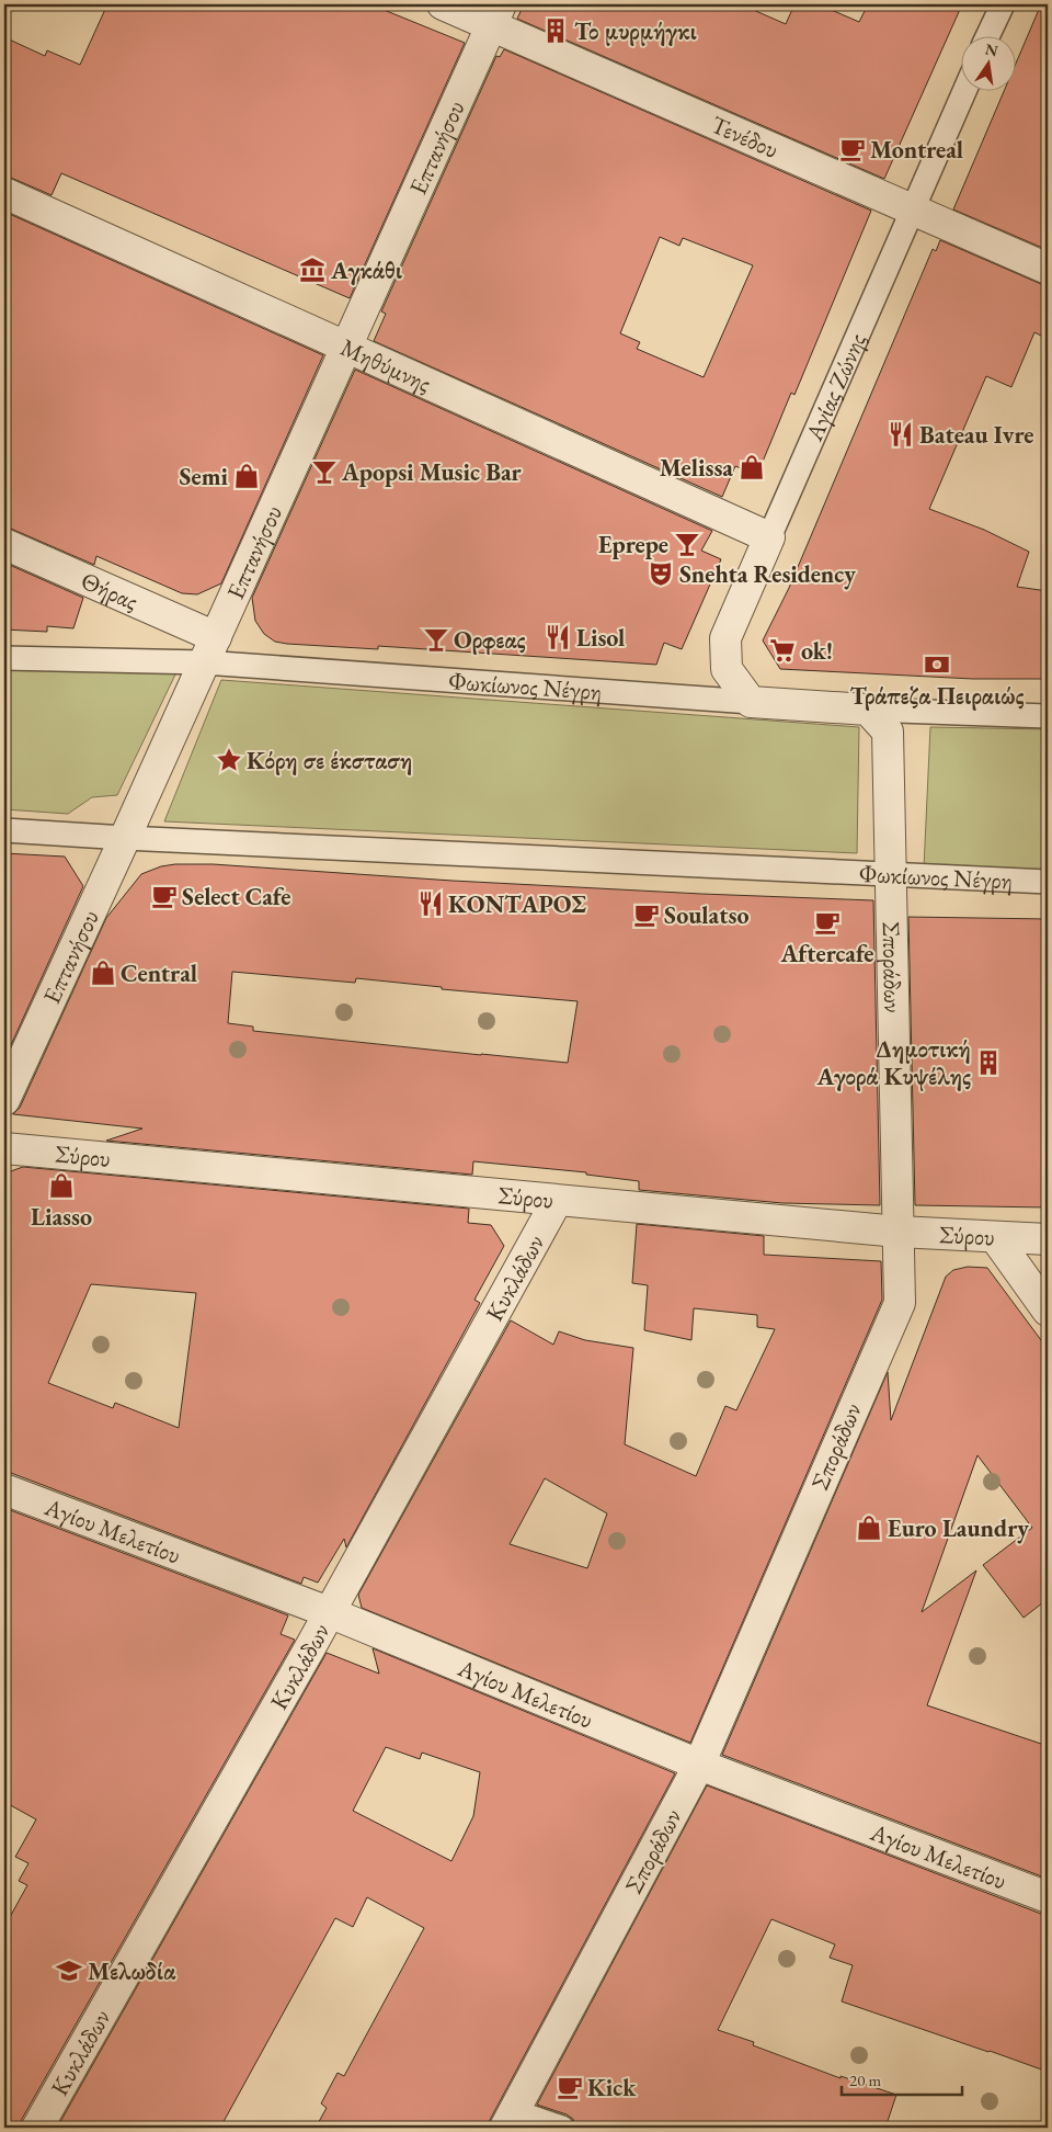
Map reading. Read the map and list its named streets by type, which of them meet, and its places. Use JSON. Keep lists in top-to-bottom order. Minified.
{"streets":{"street":["Τενέδου","Επτανήσου","Μηθύμνης","Αγίας Ζώνης","Θήρας","Φωκίωνος Νέγρη","Σποράδων","Σύρου","Κυκλάδων","Αγίου Μελετίου"]},"crossings":[["Τενέδου","Επτανήσου"],["Τενέδου","Αγίας Ζώνης"],["Επτανήσου","Μηθύμνης"],["Επτανήσου","Θήρας"],["Επτανήσου","Φωκίωνος Νέγρη"],["Μηθύμνης","Αγίας Ζώνης"],["Αγίας Ζώνης","Φωκίωνος Νέγρη"],["Θήρας","Φωκίωνος Νέγρη"],["Φωκίωνος Νέγρη","Σποράδων"],["Σποράδων","Σύρου"],["Σποράδων","Αγίου Μελετίου"],["Σύρου","Κυκλάδων"],["Κυκλάδων","Αγίου Μελετίου"]],"places":{"building":["Το μυρμήγκι","Δημοτική Αγορά Κυψέλης"],"cafe":["Montreal","Select Cafe","Soulatso","Aftercafe","Kick"],"museum":["Αγκάθι"],"restaurant":["Bateau Ivre","Lisol","ΚΟΝΤΑΡΟΣ"],"shop":["Melissa","Semi","Central","Liasso","Euro Laundry"],"bar":["Apopsi Music Bar","Eprepe","Ορφεας"],"theatre":["Snehta Residency"],"supermarket":["ok!"],"bank":["Τράπεζα Πειραιώς"],"place":["Κόρη σε έκσταση"],"school or university":["Μελωδία"]},"scale_bar":"20 m","north":"top"}
